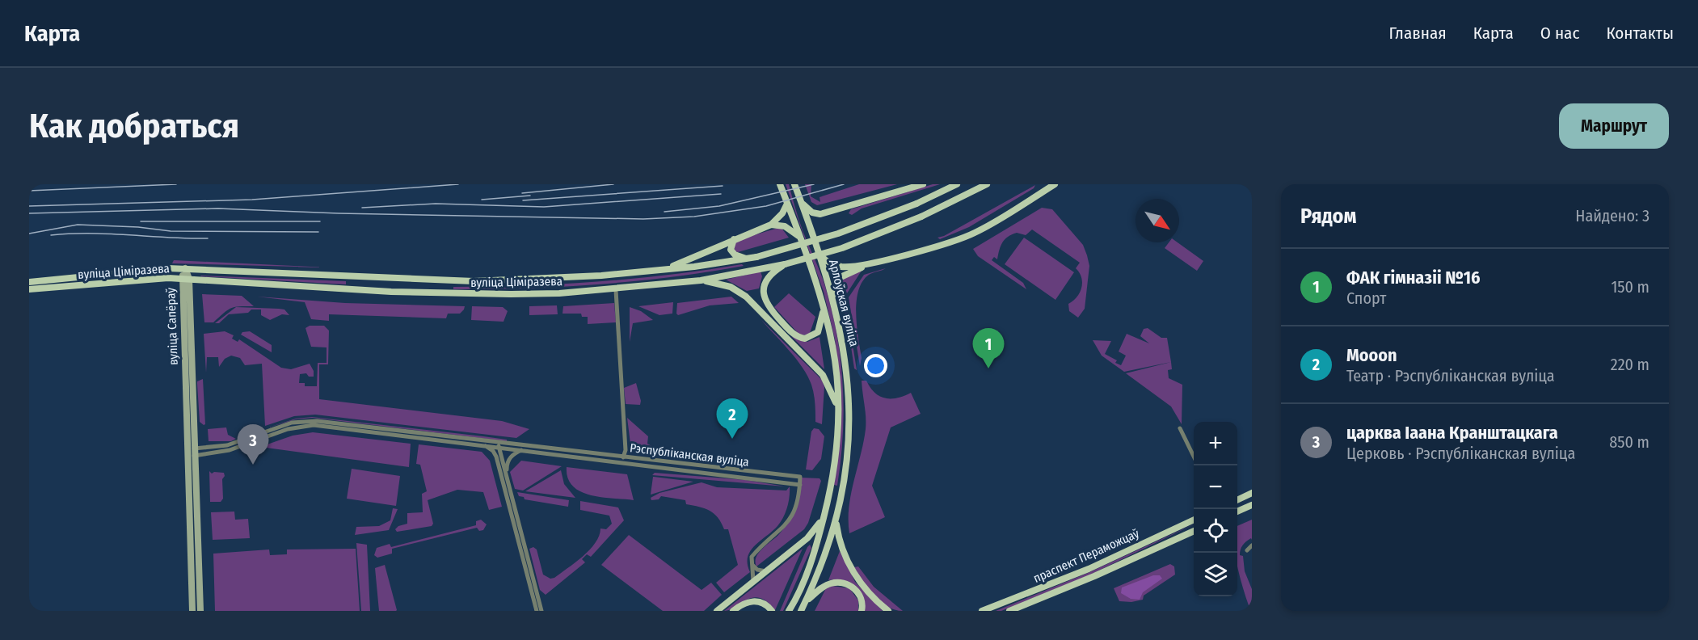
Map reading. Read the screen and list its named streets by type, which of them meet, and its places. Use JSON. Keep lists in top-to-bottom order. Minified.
{"streets":{"main road":["вуліца Ціміразева","Арлоўская вуліца","вуліца Сапёраў","праспект Пераможцаў"],"street":["Рэспубліканская вуліца"]},"crossings":[["вуліца Ціміразева","вуліца Сапёраў"]],"north":"bottom right","page":{"header":"Карта","nav":["Главная","Карта","О нас","Контакты"],"buttons":"Маршрут","title":"Как добраться","heading":["Рядом","Найдено: 3"],"list":[{"mark":"1","name":"ФАК гімназіі №16","note":"Спорт","value":"150 m"},{"mark":"2","name":"Mooon","note":"Театр · Рэспубліканская вуліца","value":"220 m"},{"mark":"3","name":"царква Іаана Кранштацкага","note":"Церковь · Рэспубліканская вуліца","value":"850 m"}],"pins":["1","2","3"],"map_buttons":["+","−"]}}
